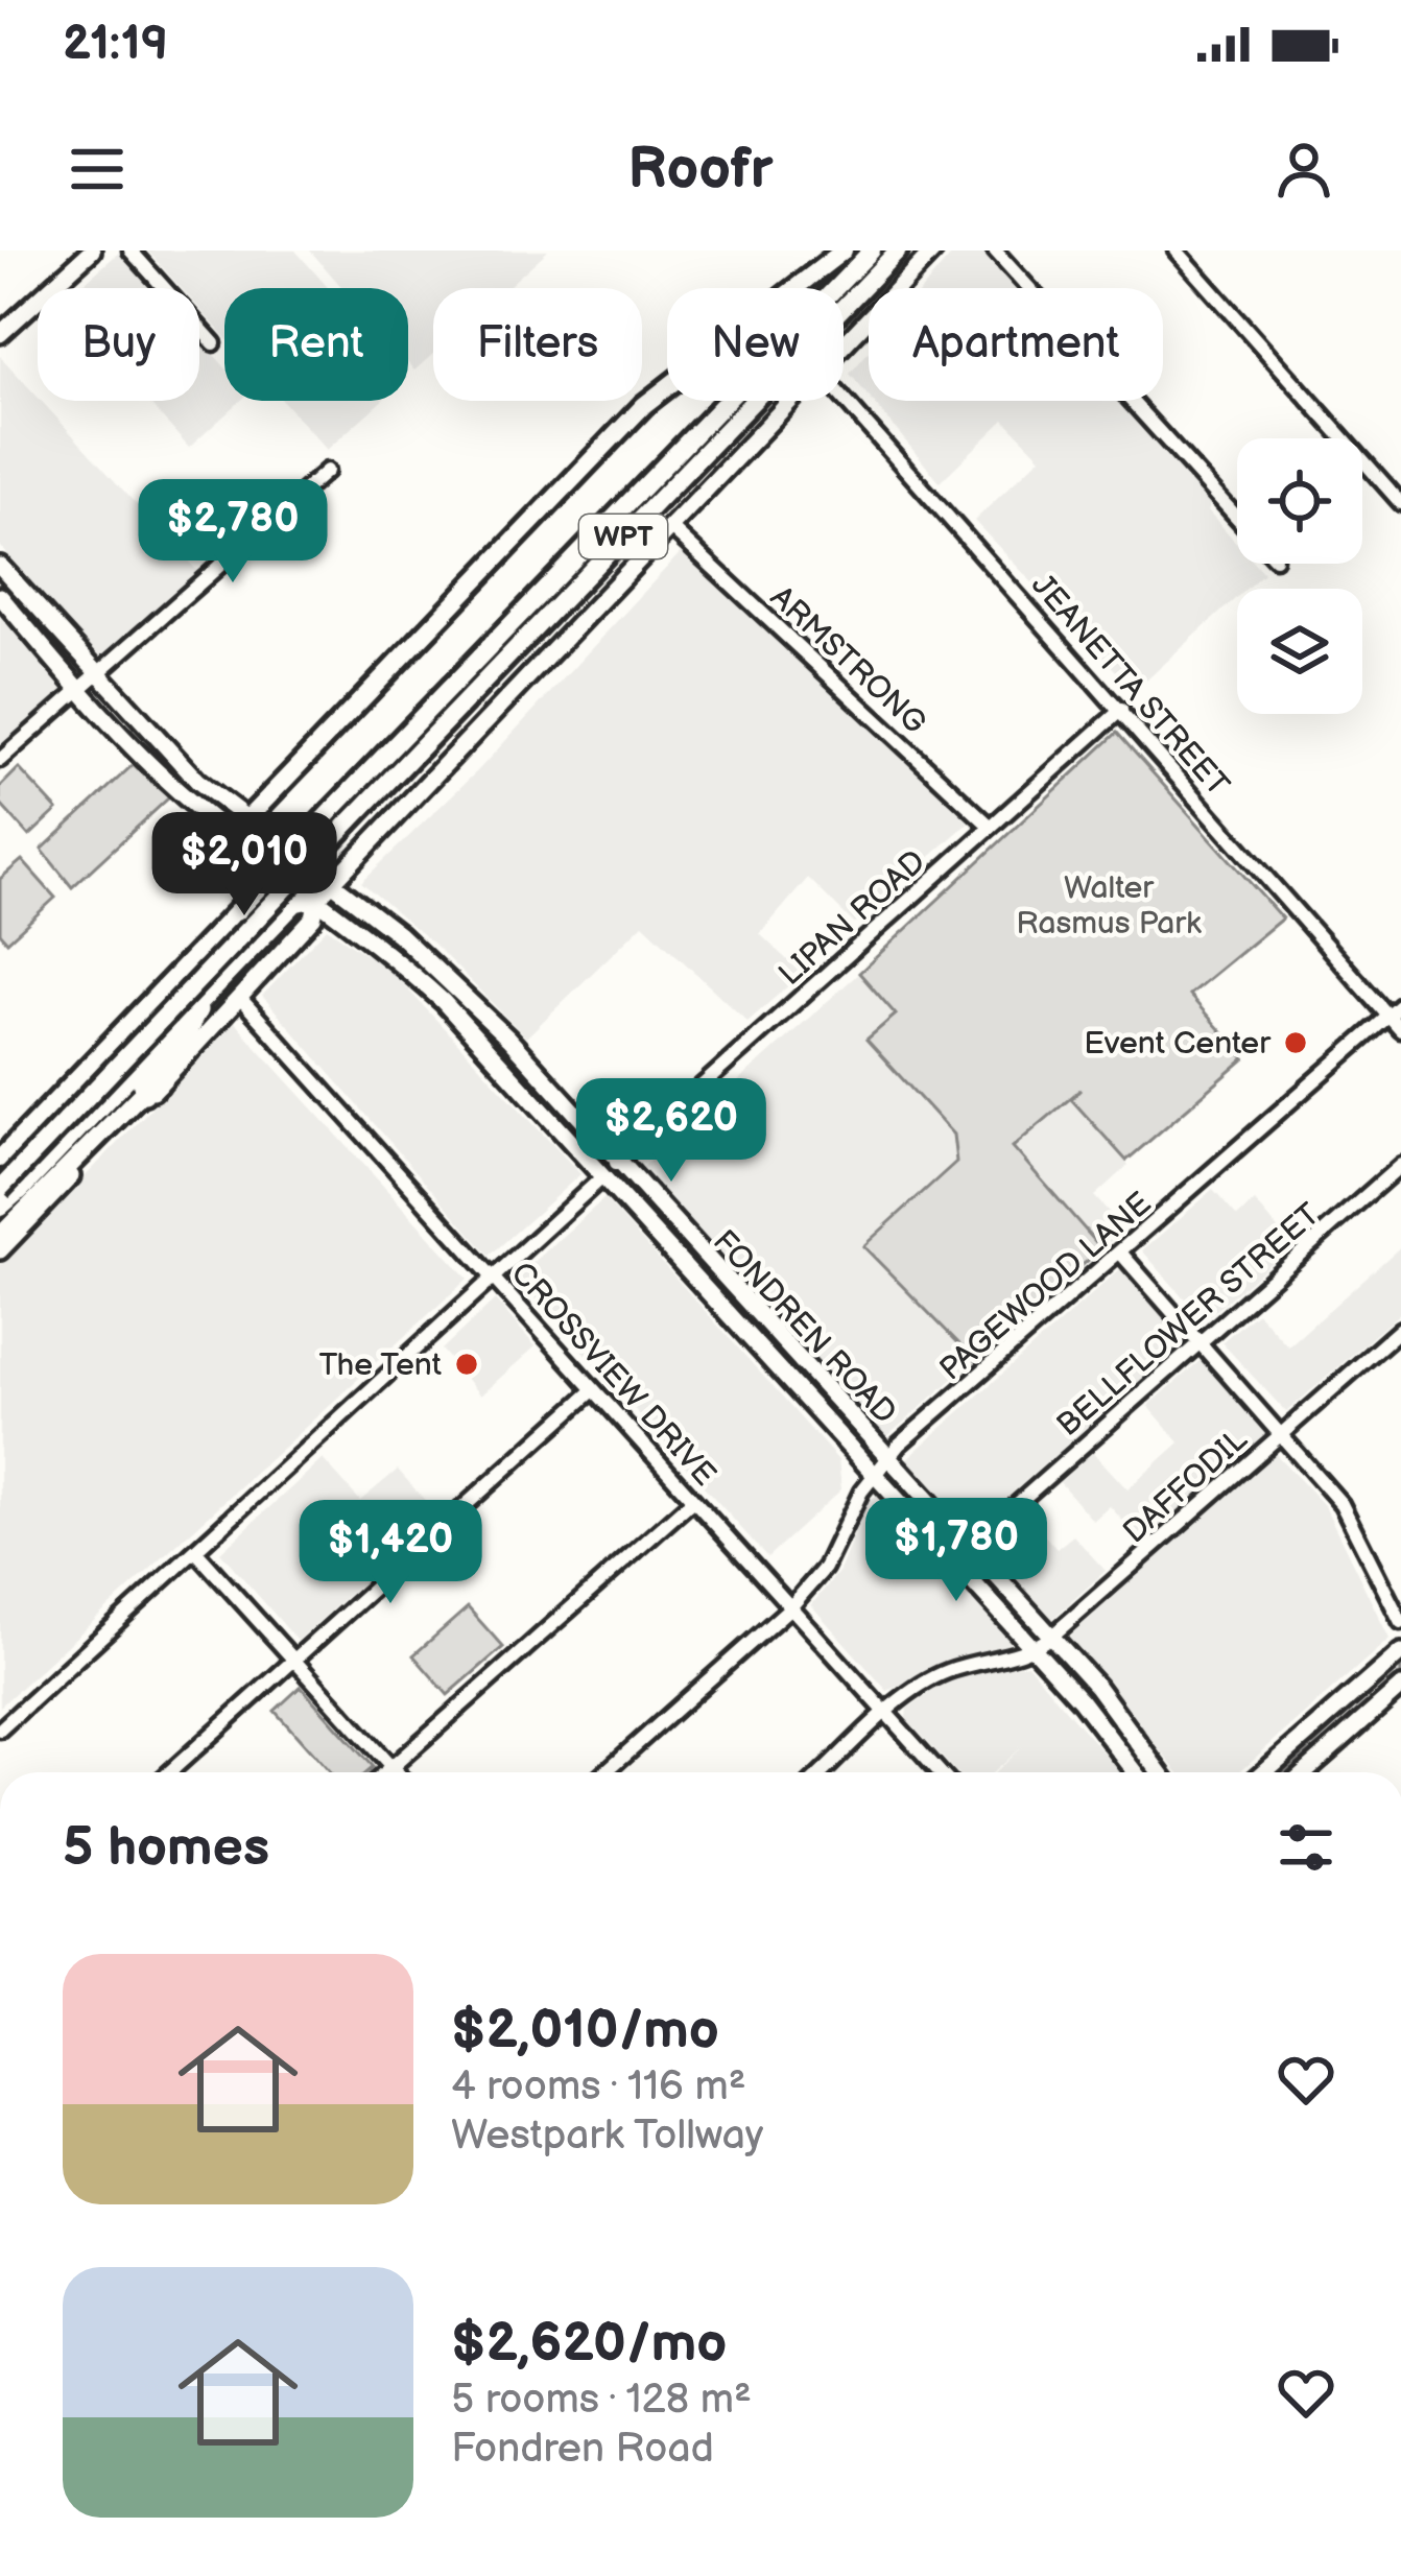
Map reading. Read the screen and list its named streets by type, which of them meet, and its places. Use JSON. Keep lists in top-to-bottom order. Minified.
{"streets":{"highway":["WPT"],"main road":["FONDREN ROAD"],"street":["ARMSTRONG","JEANETTA STREET","LIPAN ROAD","PAGEWOOD LANE","BELLFLOWER STREET","CROSSVIEW DRIVE","DAFFODIL"]},"crossings":[["ARMSTRONG","LIPAN ROAD"],["JEANETTA STREET","LIPAN ROAD"],["JEANETTA STREET","PAGEWOOD LANE"],["LIPAN ROAD","FONDREN ROAD"],["LIPAN ROAD","CROSSVIEW DRIVE"],["PAGEWOOD LANE","FONDREN ROAD"],["PAGEWOOD LANE","CROSSVIEW DRIVE"],["BELLFLOWER STREET","FONDREN ROAD"],["FONDREN ROAD","DAFFODIL"],["CROSSVIEW DRIVE","DAFFODIL"]],"parks":["Walter Rasmus Park"],"places":["Event Center","The Tent"],"page":{"status":"21:19","header":"Roofr","chip":["Buy","Rent","Filters","New","Apartment"],"price":["$2,780","$2,010","$2,620","$1,780","$1,420"],"heading":"5 homes","list":[{"name":"$2,010/mo","note":"4 rooms · 116 m² · Westpark Tollway"},{"name":"$2,620/mo","note":"5 rooms · 128 m² · Fondren Road"}]}}
